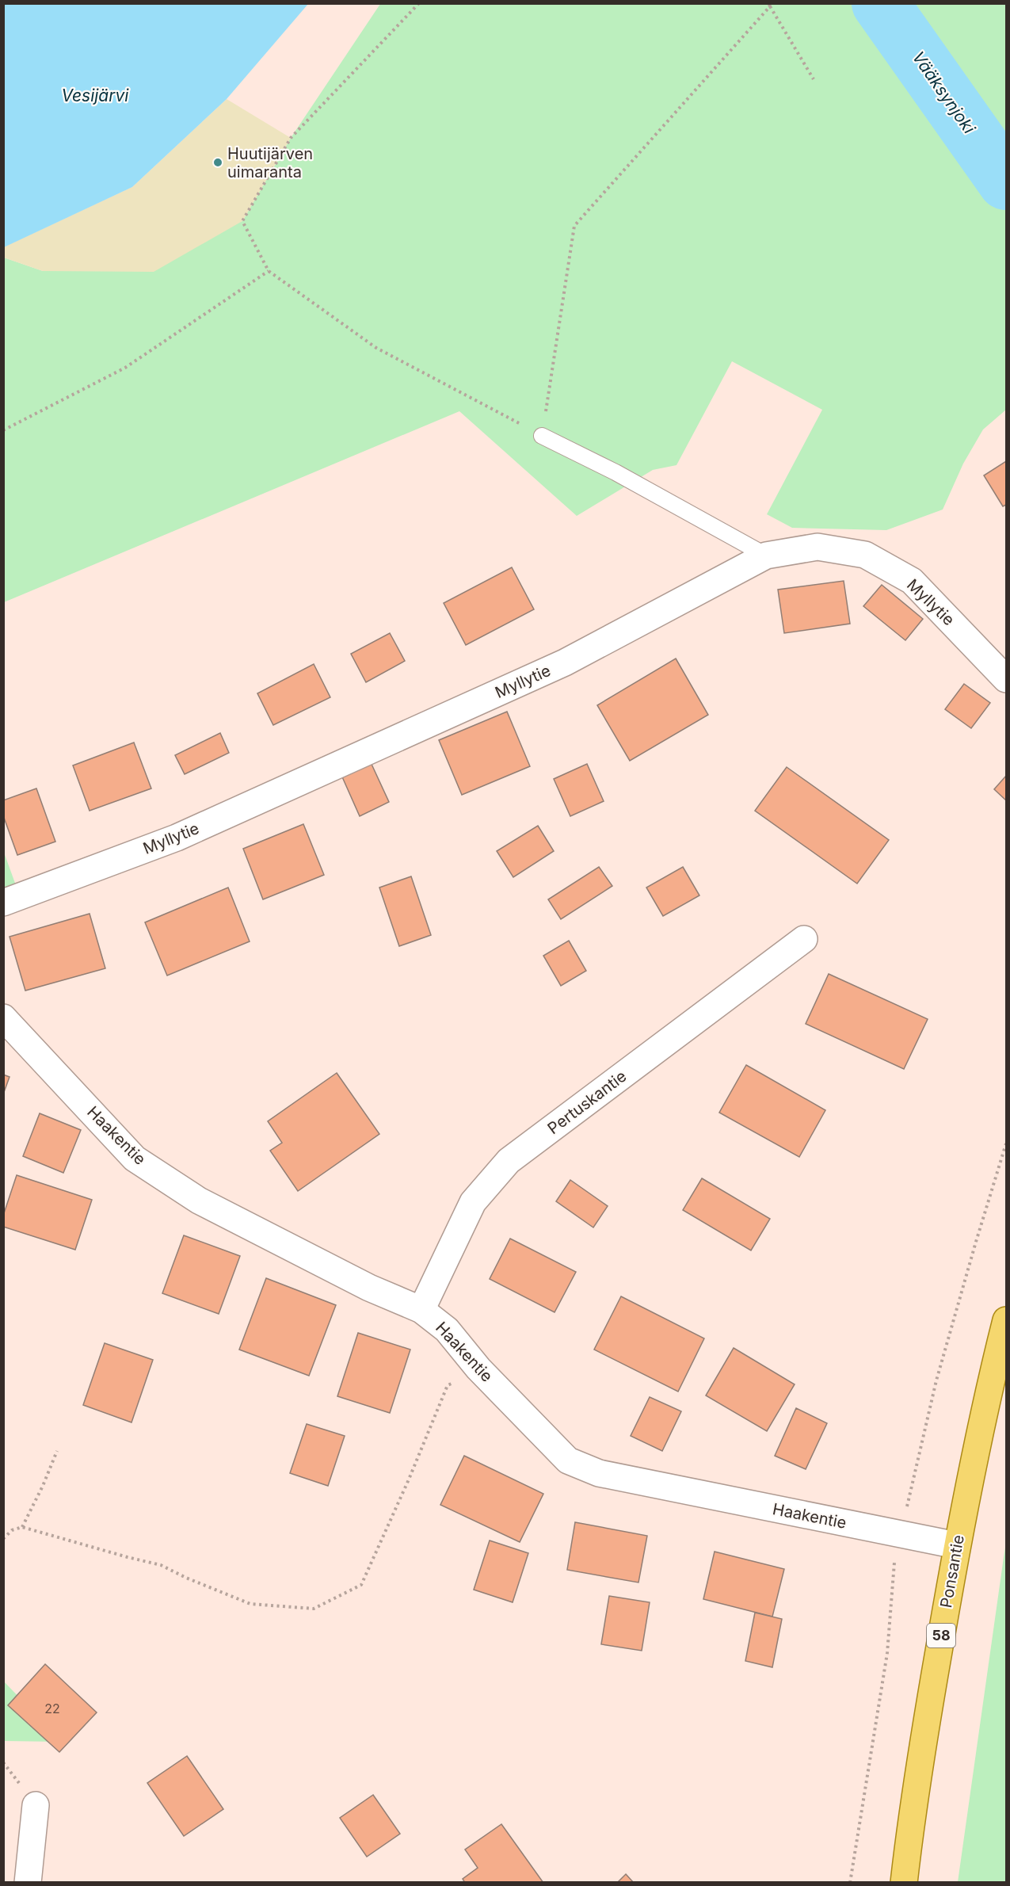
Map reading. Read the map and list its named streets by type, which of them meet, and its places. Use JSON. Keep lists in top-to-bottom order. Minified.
{"streets":{"main road":["Ponsantie","58"],"street":["Myllytie","Pertuskantie","Haakentie"]},"crossings":[["Pertuskantie","Haakentie"],["Haakentie","Ponsantie"]],"water":["Vääksynjoki","Vesijärvi"],"places":["Huutijärven uimaranta"],"house_numbers":["22"]}
